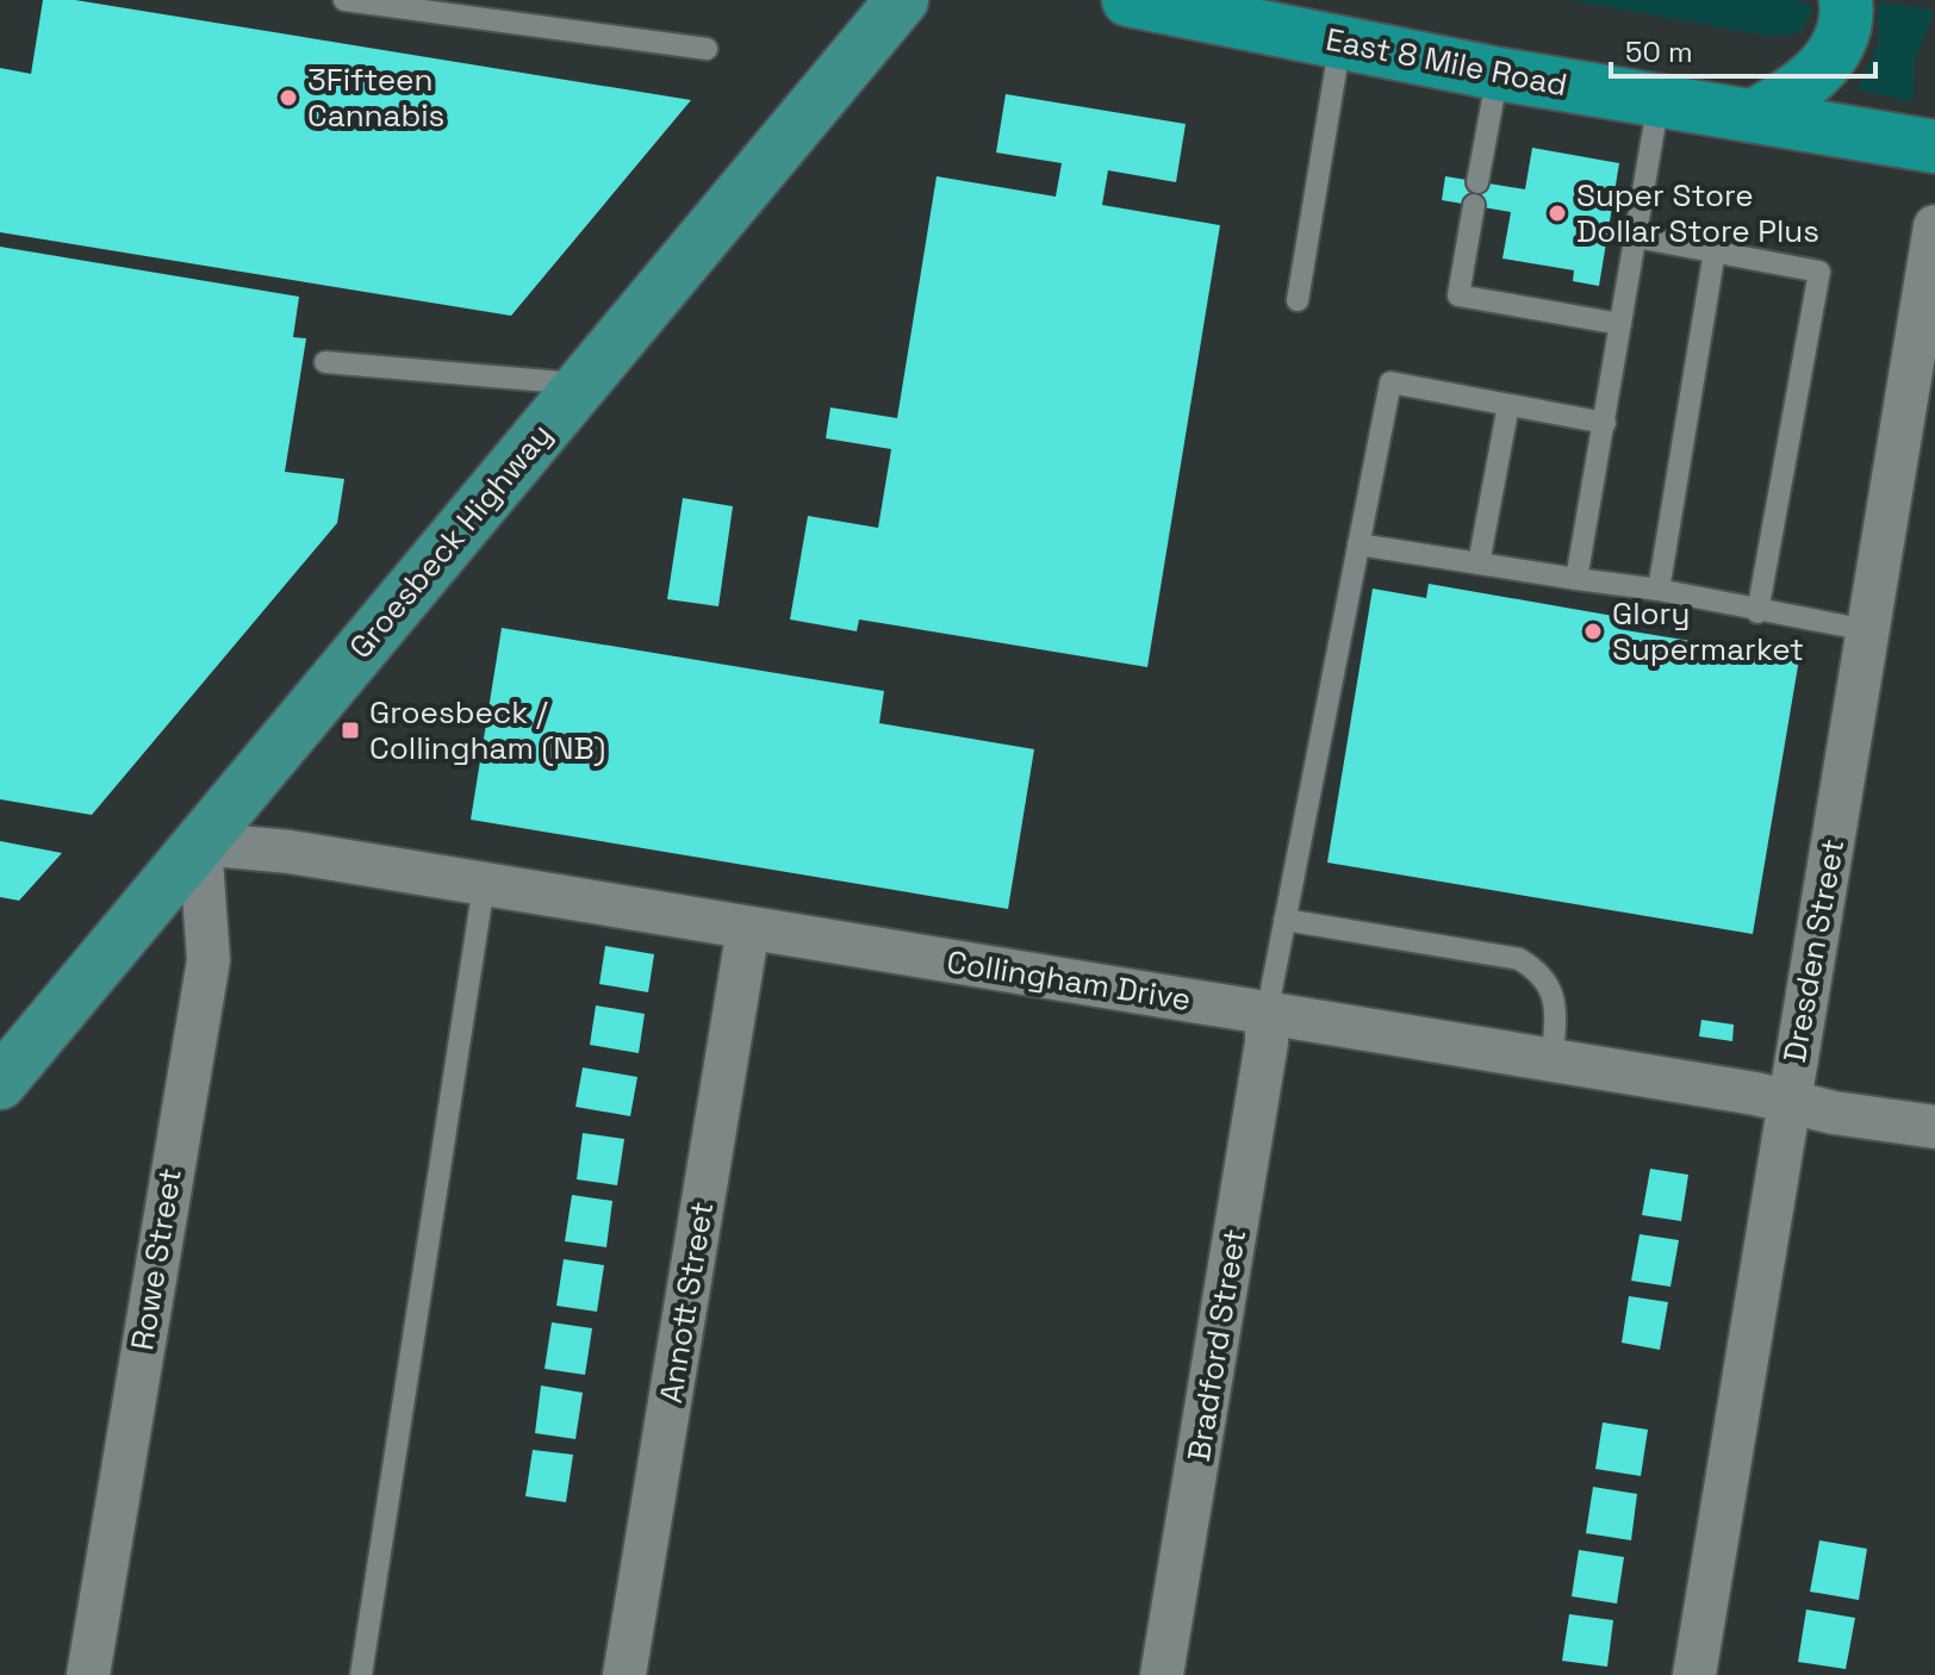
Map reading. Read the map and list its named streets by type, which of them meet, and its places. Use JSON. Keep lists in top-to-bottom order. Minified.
{"streets":{"highway":["East 8 Mile Road"],"main road":["Groesbeck Highway"],"street":["Dresden Street","Collingham Drive","Rowe Street","Annott Street","Bradford Street"]},"crossings":[["Groesbeck Highway","Collingham Drive"],["Groesbeck Highway","Rowe Street"],["Dresden Street","Collingham Drive"],["Collingham Drive","Rowe Street"],["Collingham Drive","Annott Street"],["Collingham Drive","Bradford Street"]],"places":{"other":["3Fifteen Cannabis","Super Store Dollar Store Plus","Glory Supermarket"],"transit":["Groesbeck / Collingham (NB)"]},"scale_bar":"50 m"}
